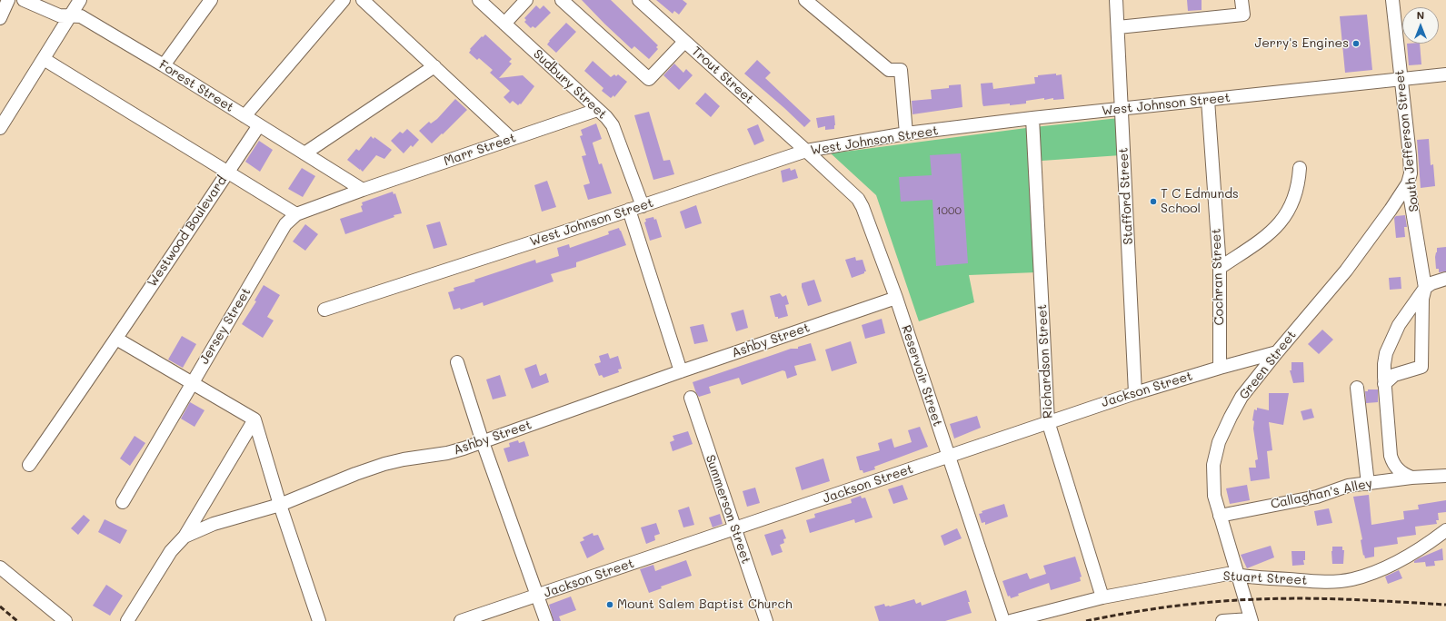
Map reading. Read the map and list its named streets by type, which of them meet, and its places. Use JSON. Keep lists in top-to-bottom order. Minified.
{"streets":{"street":["Trout Street","Sudbury Street","Forest Street","West Johnson Street","South Jefferson Street","Marr Street","Stafford Street","Westwood Boulevard","Cochran Street","Jersey Street","Ashby Street","Richardson Street","Green Street","Reservoir Street","Jackson Street","Callaghan's Alley","Summerson Street","Stuart Street"]},"crossings":[["Trout Street","West Johnson Street"],["Trout Street","Reservoir Street"],["Sudbury Street","West Johnson Street"],["Sudbury Street","Marr Street"],["Forest Street","Marr Street"],["Forest Street","Westwood Boulevard"],["Forest Street","Jersey Street"],["West Johnson Street","South Jefferson Street"],["West Johnson Street","Stafford Street"],["West Johnson Street","Cochran Street"],["West Johnson Street","Richardson Street"],["West Johnson Street","Reservoir Street"],["South Jefferson Street","Green Street"],["Marr Street","Jersey Street"],["Stafford Street","Jackson Street"],["Cochran Street","Jackson Street"],["Ashby Street","Reservoir Street"],["Richardson Street","Jackson Street"],["Richardson Street","Stuart Street"],["Green Street","Jackson Street"],["Green Street","Callaghan's Alley"],["Green Street","Stuart Street"],["Reservoir Street","Jackson Street"],["Jackson Street","Summerson Street"]],"places":["Jerry's Engines","T C Edmunds School","Mount Salem Baptist Church"],"house_numbers":["1000"],"north":"top"}
